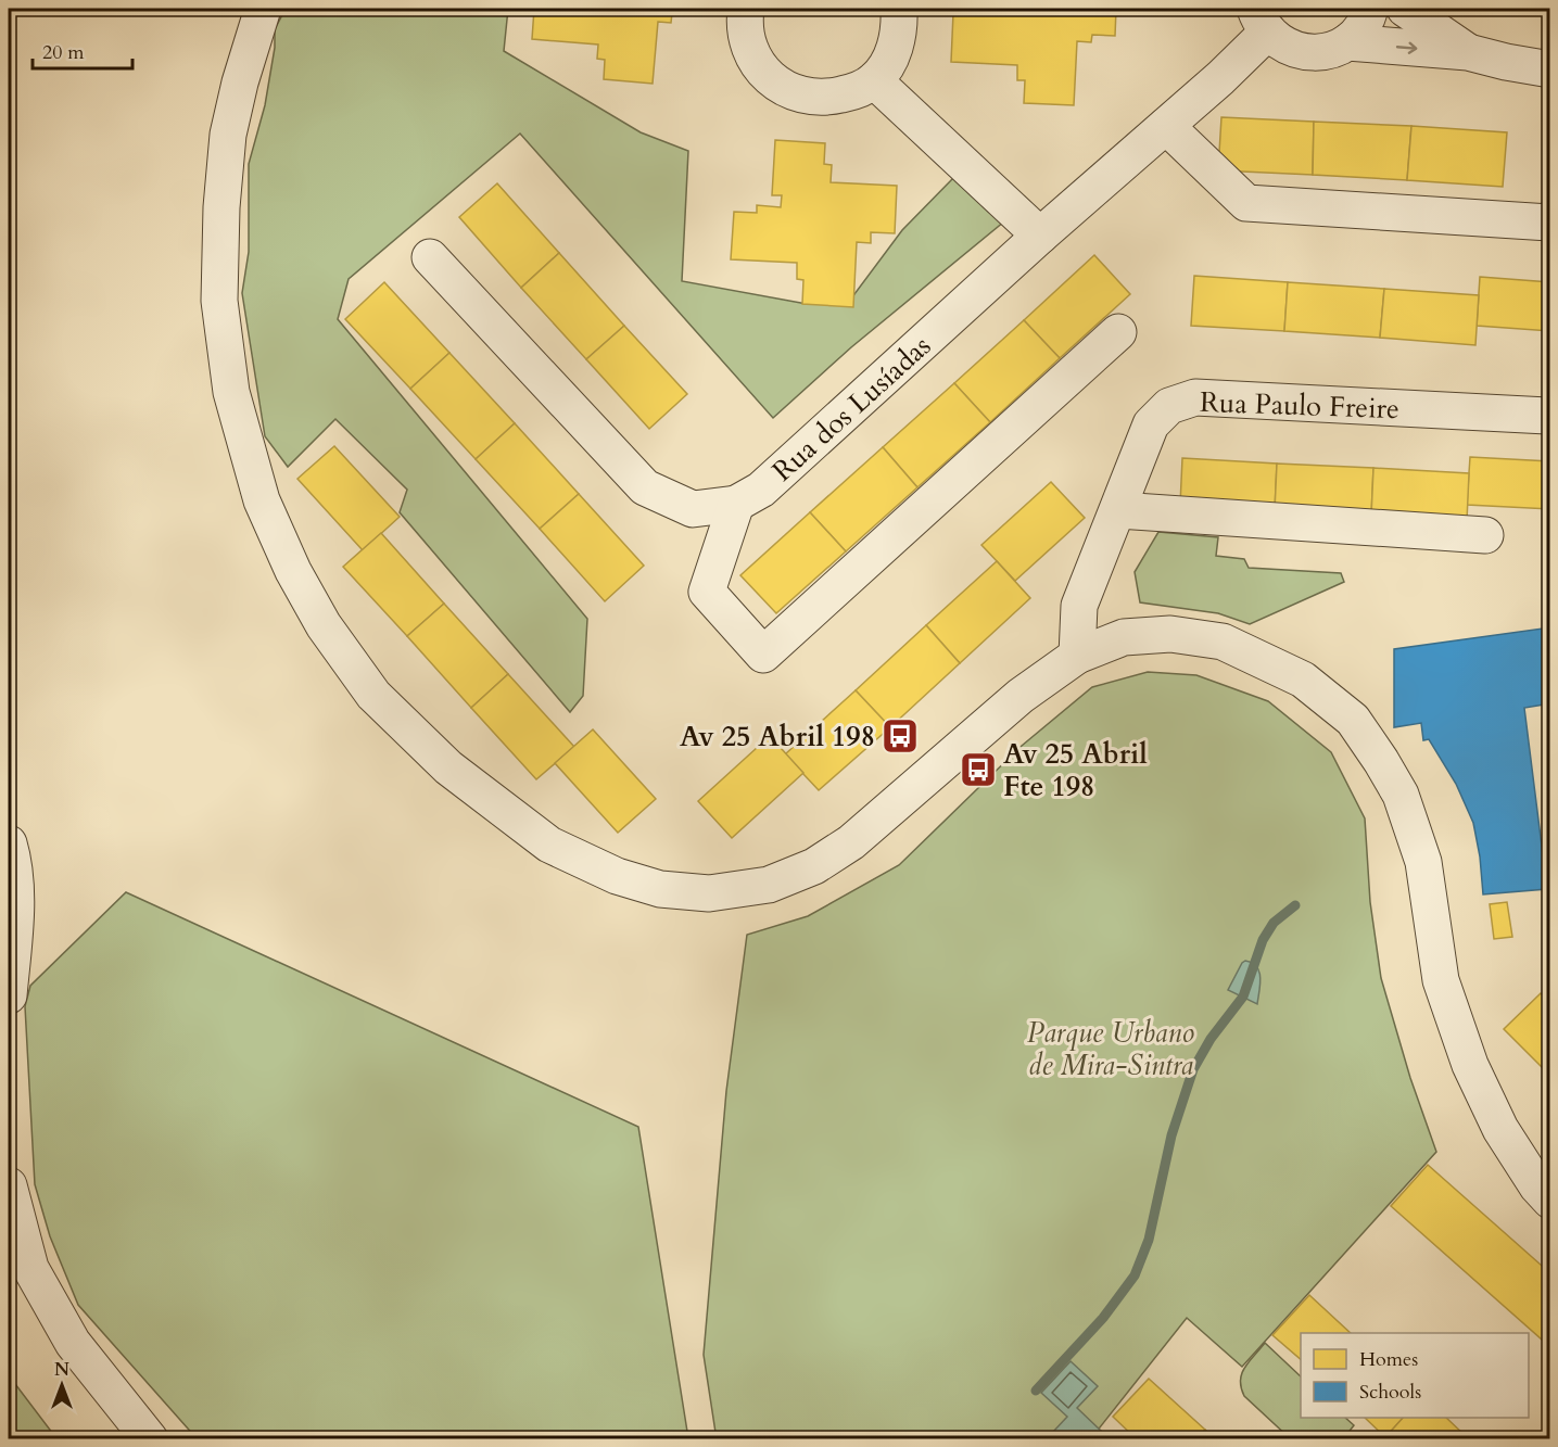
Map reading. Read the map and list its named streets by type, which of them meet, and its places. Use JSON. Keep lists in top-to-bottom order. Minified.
{"streets":{"street":["Rua Paulo Freire","Rua dos Lusíadas"]},"parks":["Parque Urbano de Mira-Sintra"],"places":{"bus stop":["Av 25 Abril 198","Av 25 Abril Fte 198"]},"legend":["Homes","Schools"],"scale_bar":"20 m","north":"top"}
